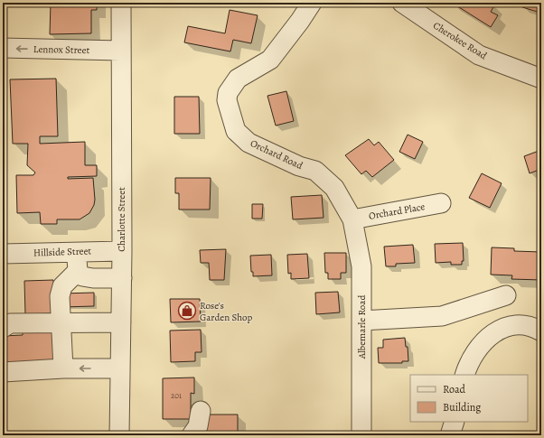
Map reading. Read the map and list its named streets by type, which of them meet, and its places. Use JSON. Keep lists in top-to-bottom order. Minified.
{"streets":{"street":["Cherokee Road","Lennox Street","Orchard Road","Orchard Place","Charlotte Street","Hillside Street","Albemarle Road"]},"crossings":[["Lennox Street","Charlotte Street"],["Orchard Road","Orchard Place"],["Orchard Road","Albemarle Road"],["Orchard Place","Albemarle Road"],["Charlotte Street","Hillside Street"]],"one_way":["Lennox Street"],"places":{"shop":["Rose's Garden Shop"]},"house_numbers":["201"],"legend":["Road","Building"]}
